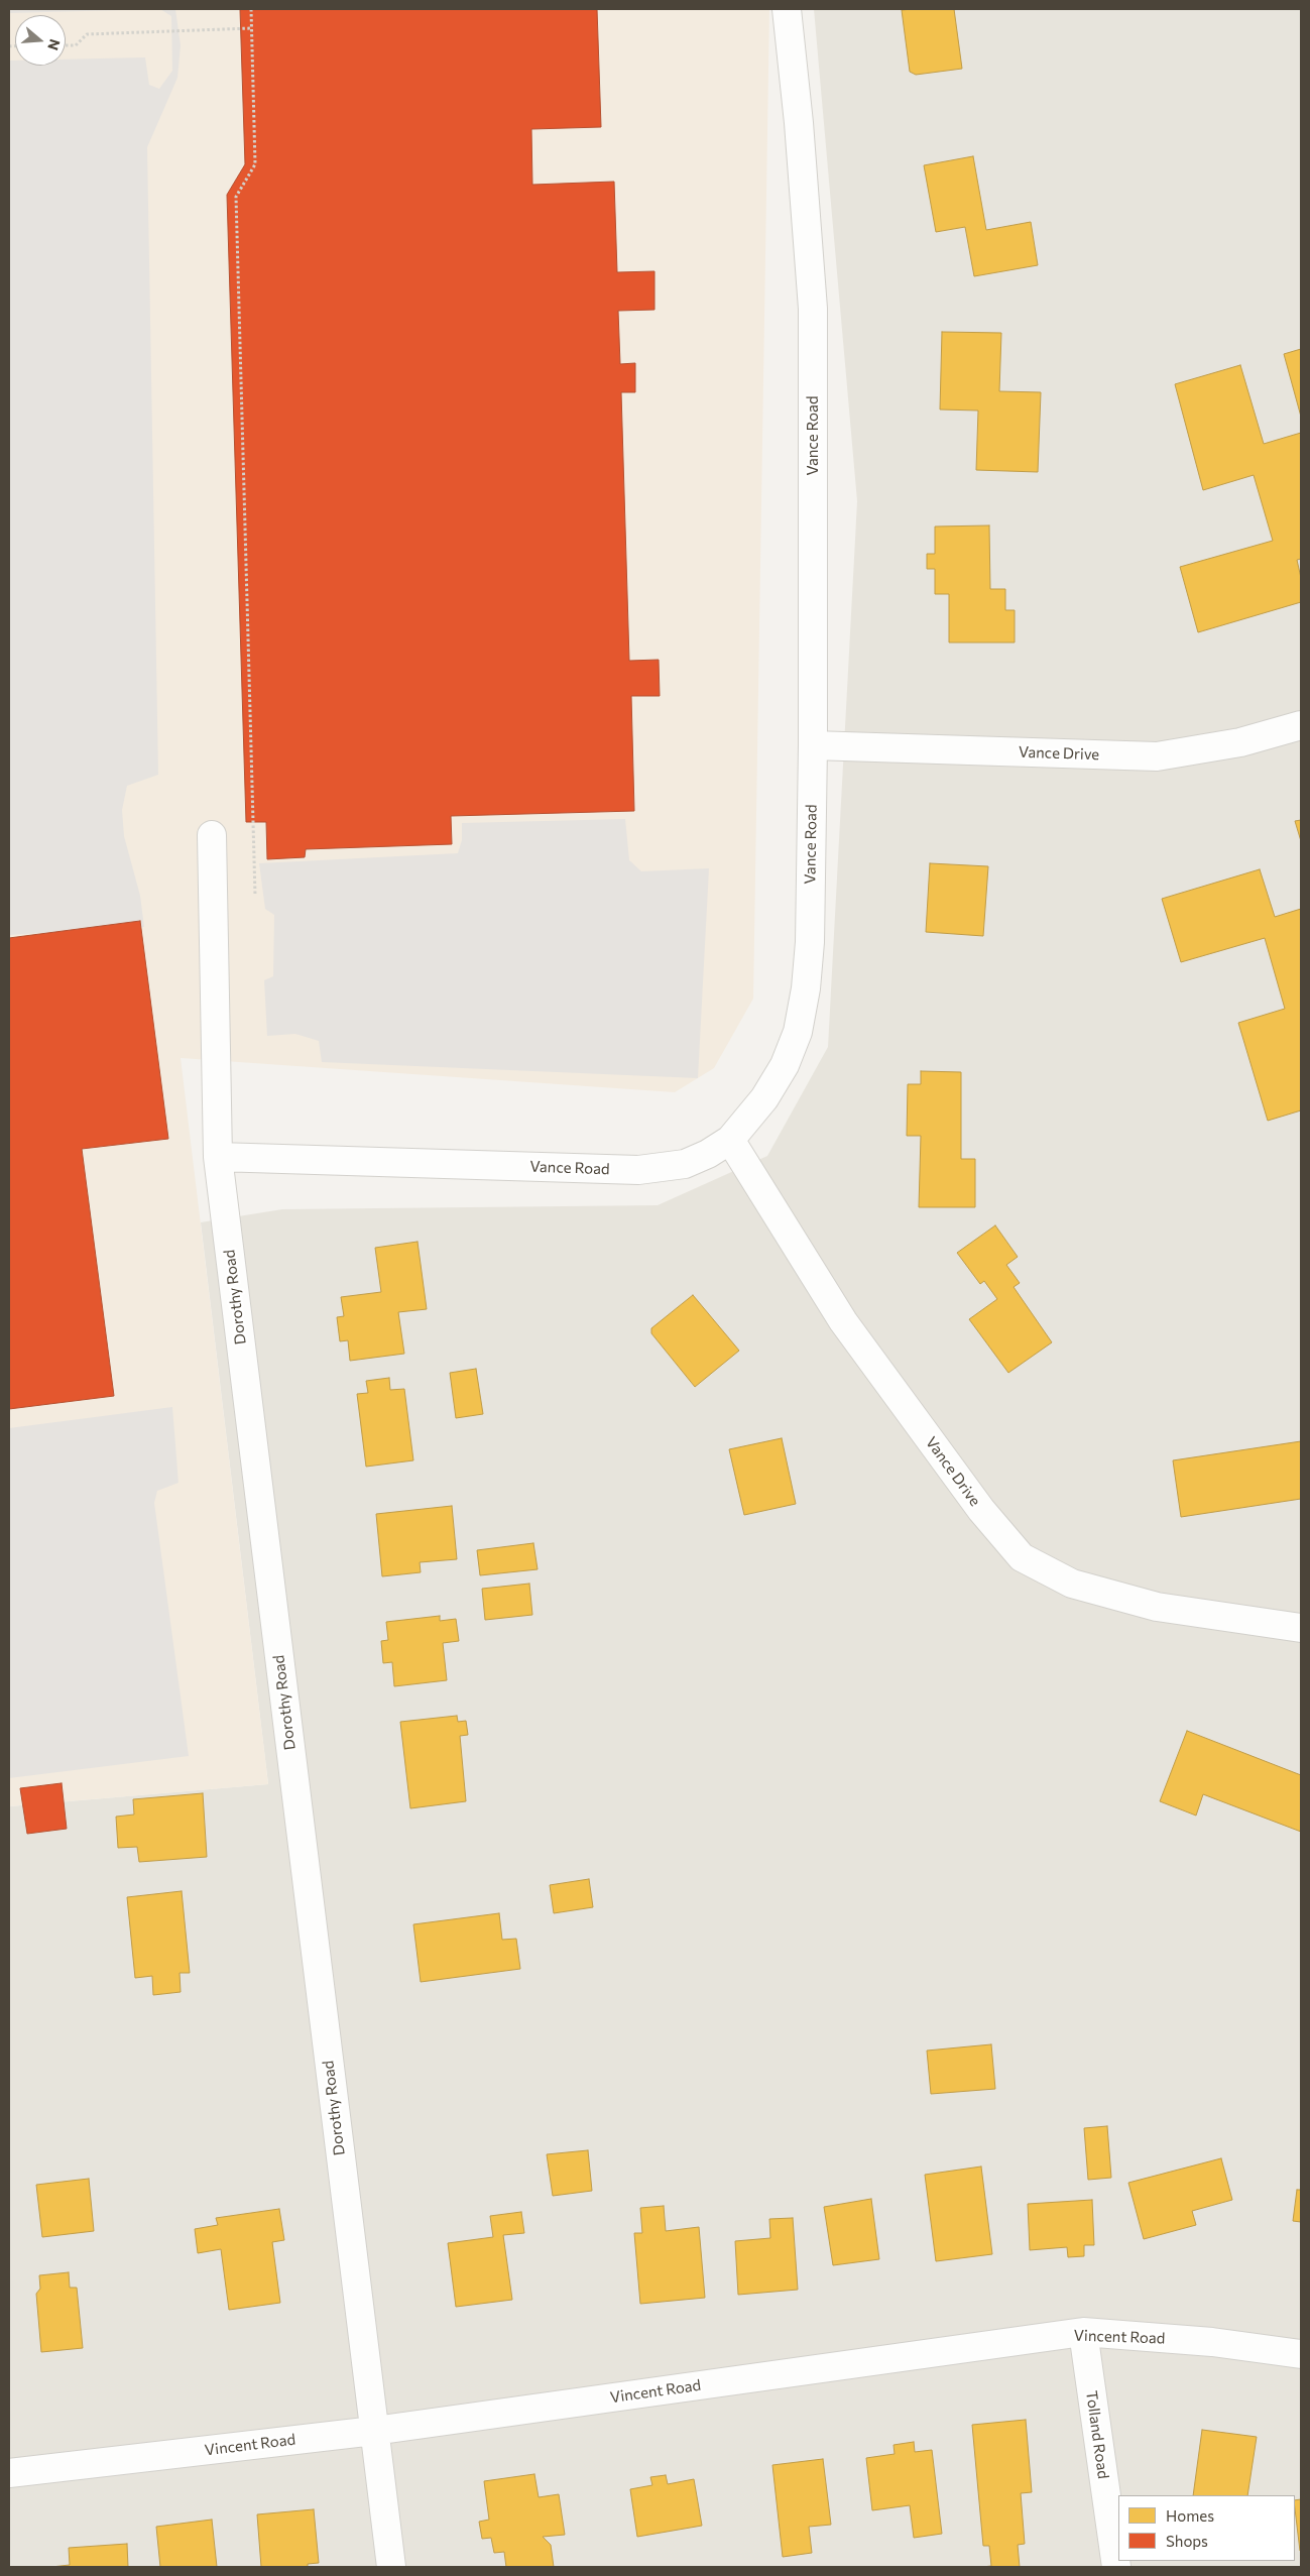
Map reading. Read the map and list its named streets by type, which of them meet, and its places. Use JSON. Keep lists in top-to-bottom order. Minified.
{"streets":{"street":["Vance Road","Vance Drive","Dorothy Road","Vincent Road","Tolland Road"]},"crossings":[["Vance Road","Vance Drive"],["Vance Road","Dorothy Road"],["Dorothy Road","Vincent Road"],["Vincent Road","Tolland Road"]],"legend":["Homes","Shops"],"north":"right"}
